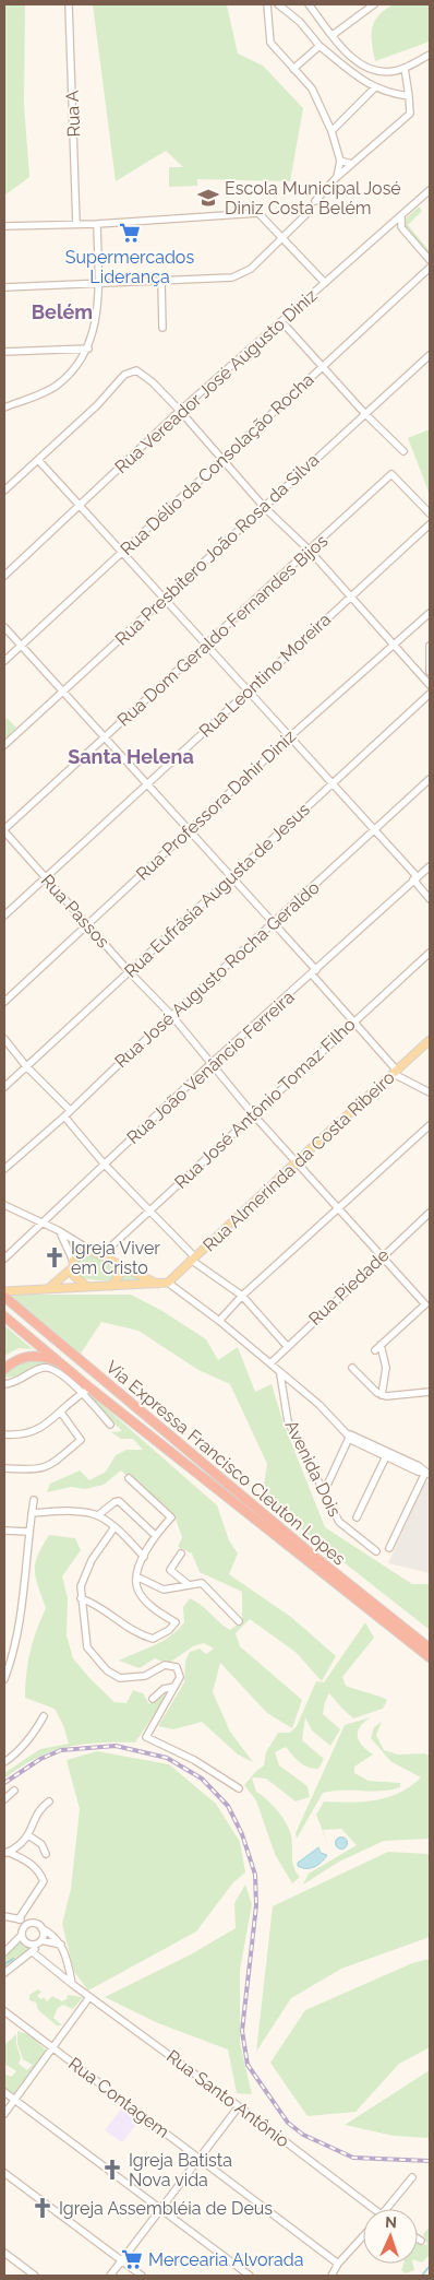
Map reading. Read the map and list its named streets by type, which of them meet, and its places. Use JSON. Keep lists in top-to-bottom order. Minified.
{"streets":{"highway":["Via Expressa Francisco Cleuton Lopes"],"main road":["Rua Almerinda da Costa Ribeiro"],"street":["Rua A","Rua Vereador José Augusto Diniz","Rua Délio da Consolação Rocha","Rua Presbítero João Rosa da Silva","Rua Dom Geraldo Fernandes Bijos","Rua Leontino Moreira","Rua Professora Dahir Diniz","Rua Eufrásia Augusta de Jesus","Rua Passos","Rua José Augusto Rocha Geraldo","Rua João Venâncio Ferreira","Rua José Antônio Tomaz Filho","Rua Piedade","Avenida Dois","Rua Contagem","Rua Santo Antônio"]},"crossings":[["Rua Dom Geraldo Fernandes Bijos","Rua Passos"],["Rua Leontino Moreira","Rua Passos"],["Rua Professora Dahir Diniz","Rua Passos"],["Rua Eufrásia Augusta de Jesus","Rua Passos"],["Rua Passos","Rua José Augusto Rocha Geraldo"],["Rua Passos","Rua João Venâncio Ferreira"],["Rua Passos","Rua José Antônio Tomaz Filho"],["Rua Passos","Rua Almerinda da Costa Ribeiro"],["Rua Passos","Rua Piedade"]],"districts":["Belém","Santa Helena"],"places":{"school or university":["Escola Municipal José Diniz Costa Belém"],"supermarket":["Supermercados Liderança","Mercearia Alvorada"],"church":["Igreja Viver em Cristo","Igreja Batista Nova vida","Igreja Assembléia de Deus"]},"north":"top"}
